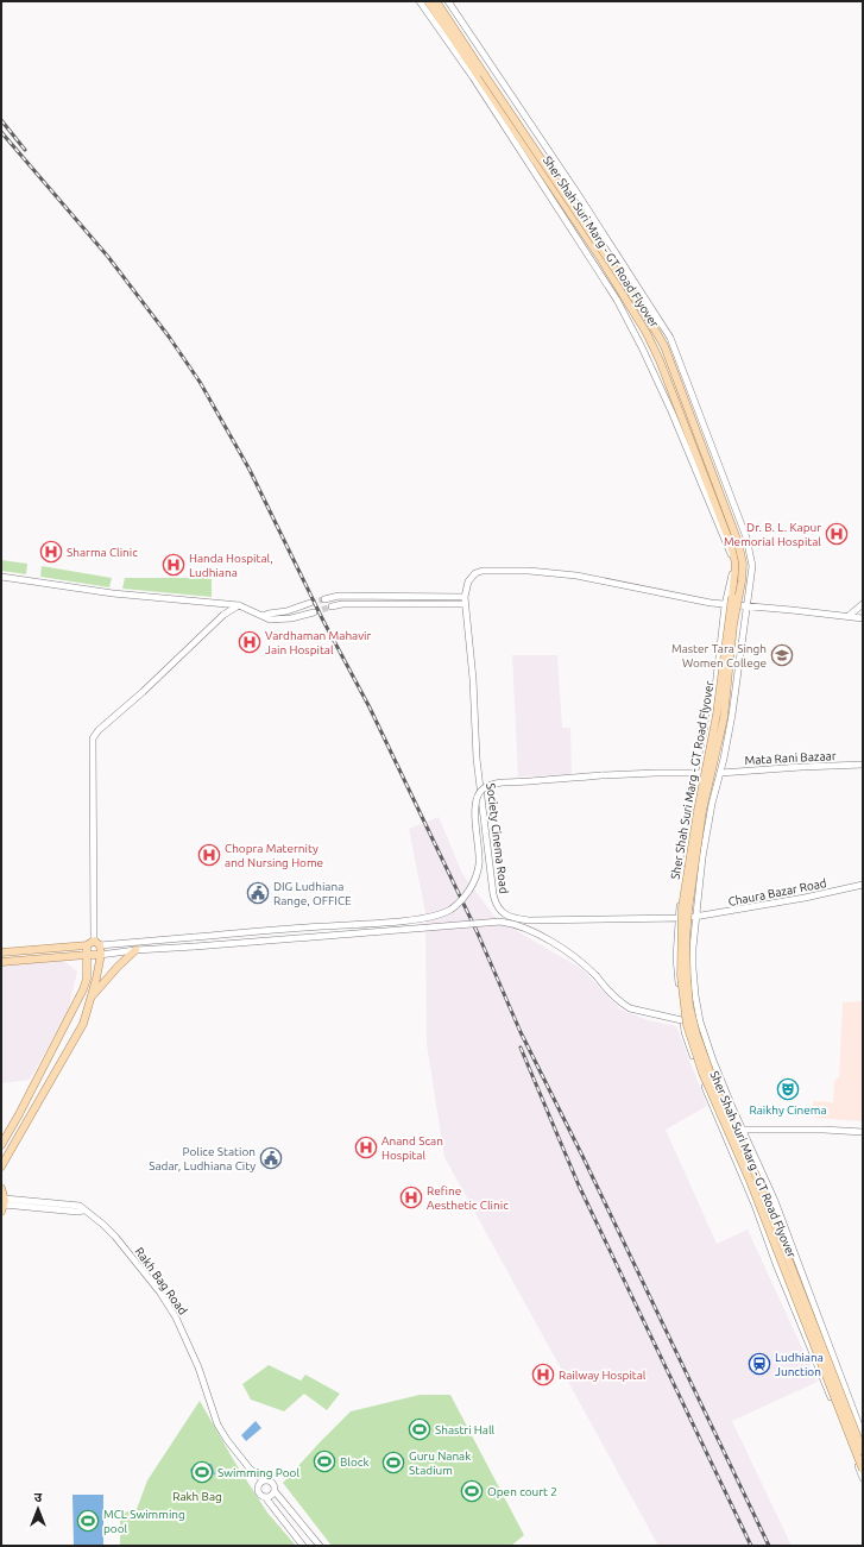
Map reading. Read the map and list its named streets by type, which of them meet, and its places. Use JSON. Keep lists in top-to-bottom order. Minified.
{"streets":{"main road":["Sher Shah Suri Marg - GT Road Flyover"],"street":["Mata Rani Bazaar","Society Cinema Road","Chaura Bazar Road","Rakh Bag Road"]},"crossings":[["Society Cinema Road","Chaura Bazar Road"]],"parks":["Rakh Bag"],"places":{"hospital":["Dr. B. L. Kapur Memorial Hospital","Sharma Clinic","Handa Hospital, Ludhiana","Vardhaman Mahavir Jain Hospital","Chopra Maternity and Nursing Home","Anand Scan Hospital","Refine Aesthetic Clinic","Railway Hospital"],"school or university":["Master Tara Singh Women College"],"public building":["DIG Ludhiana Range, OFFICE","Police Station Sadar, Ludhiana City"],"theatre":["Raikhy Cinema"],"station":["Ludhiana Junction"],"sports":["Shastri Hall","Block","Guru Nanak Stadium","Swimming Pool","Open court 2","MCL Swimming pool"]},"north":"top"}
